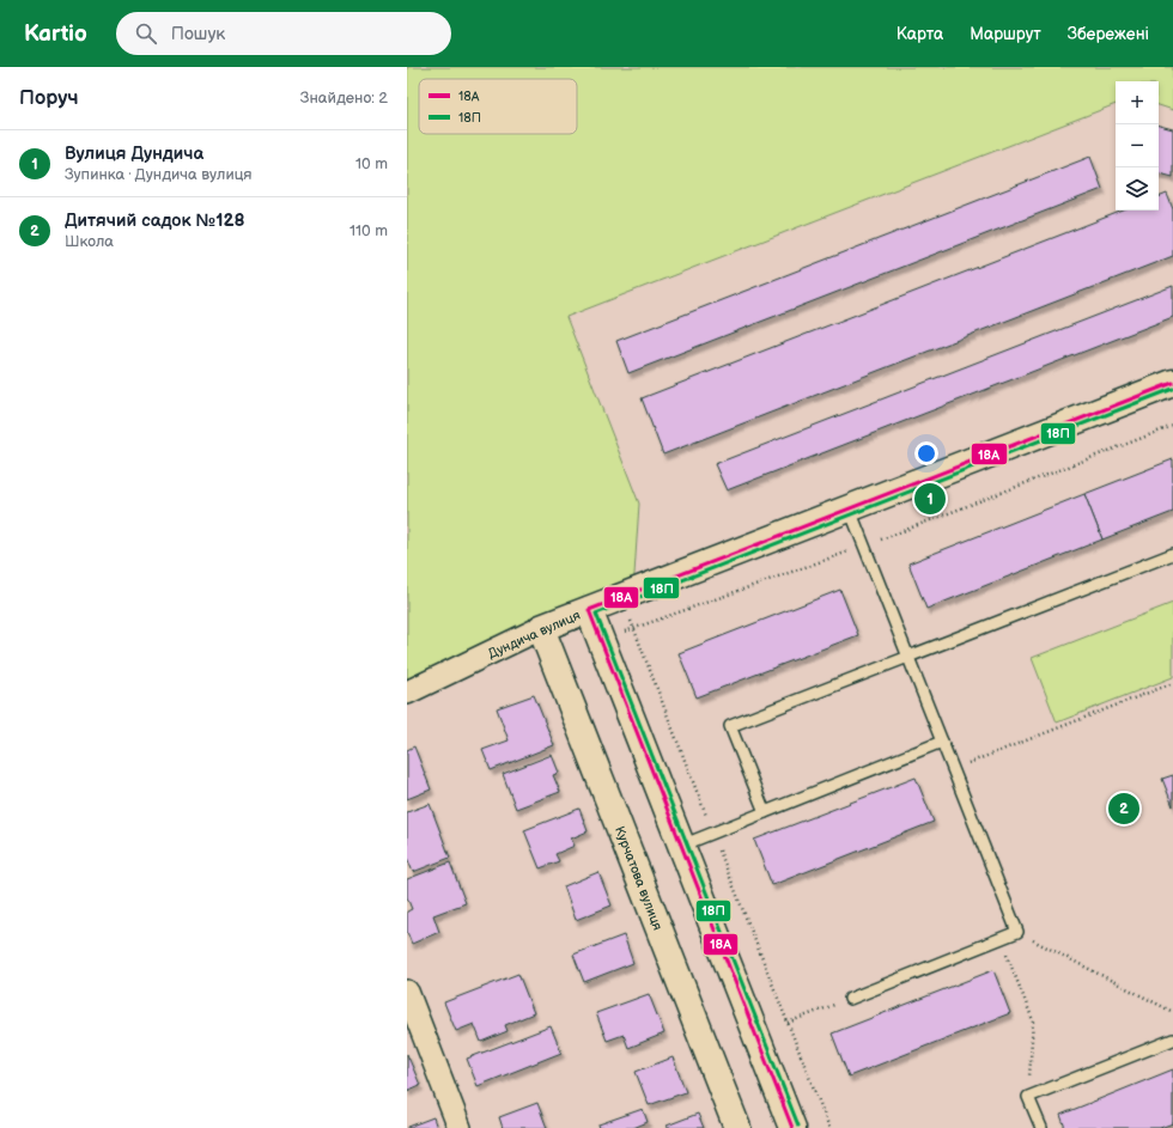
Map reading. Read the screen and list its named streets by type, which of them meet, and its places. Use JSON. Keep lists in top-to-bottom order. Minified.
{"streets":{"street":["Дундича вулиця","Курчатова вулиця"]},"crossings":[["Дундича вулиця","Курчатова вулиця"]],"lines":["transit line 18А","transit line 18П"],"legend":["18А","18П"],"page":{"header":"Kartio","search":"Пошук","nav":["Карта","Маршрут","Збережені"],"heading":["Поруч","Знайдено: 2"],"map_buttons":["+","−"],"list":[{"mark":"1","name":"Вулиця Дундича","note":"Зупинка · Дундича вулиця","value":"10 m"},{"mark":"2","name":"Дитячий садок №128","note":"Школа","value":"110 m"}],"pins":["1","2"]}}
